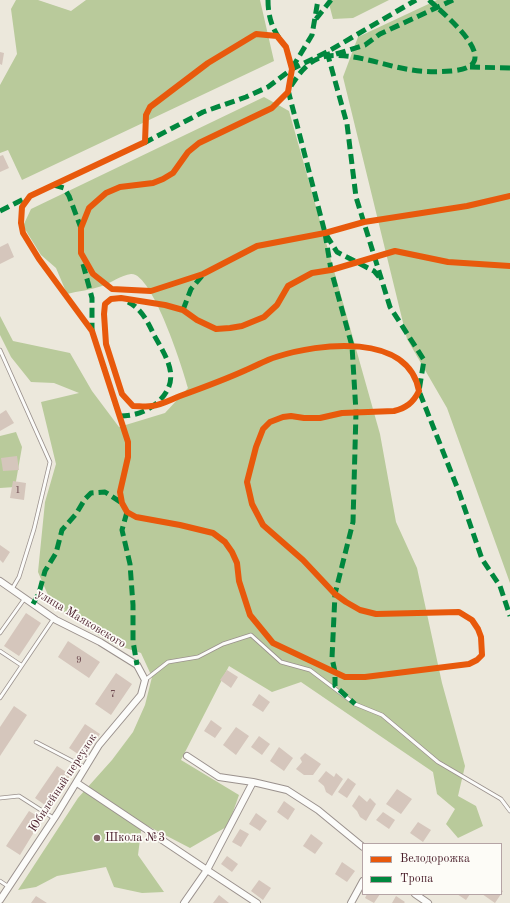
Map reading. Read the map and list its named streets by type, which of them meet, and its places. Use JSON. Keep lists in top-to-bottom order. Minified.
{"streets":{"street":["улица Маяковского","Юбилейный переулок"]},"crossings":[["улица Маяковского","Юбилейный переулок"]],"places":["Школа №3"],"house_numbers":["1","9","7"],"legend":["Велодорожка","Тропа"]}
